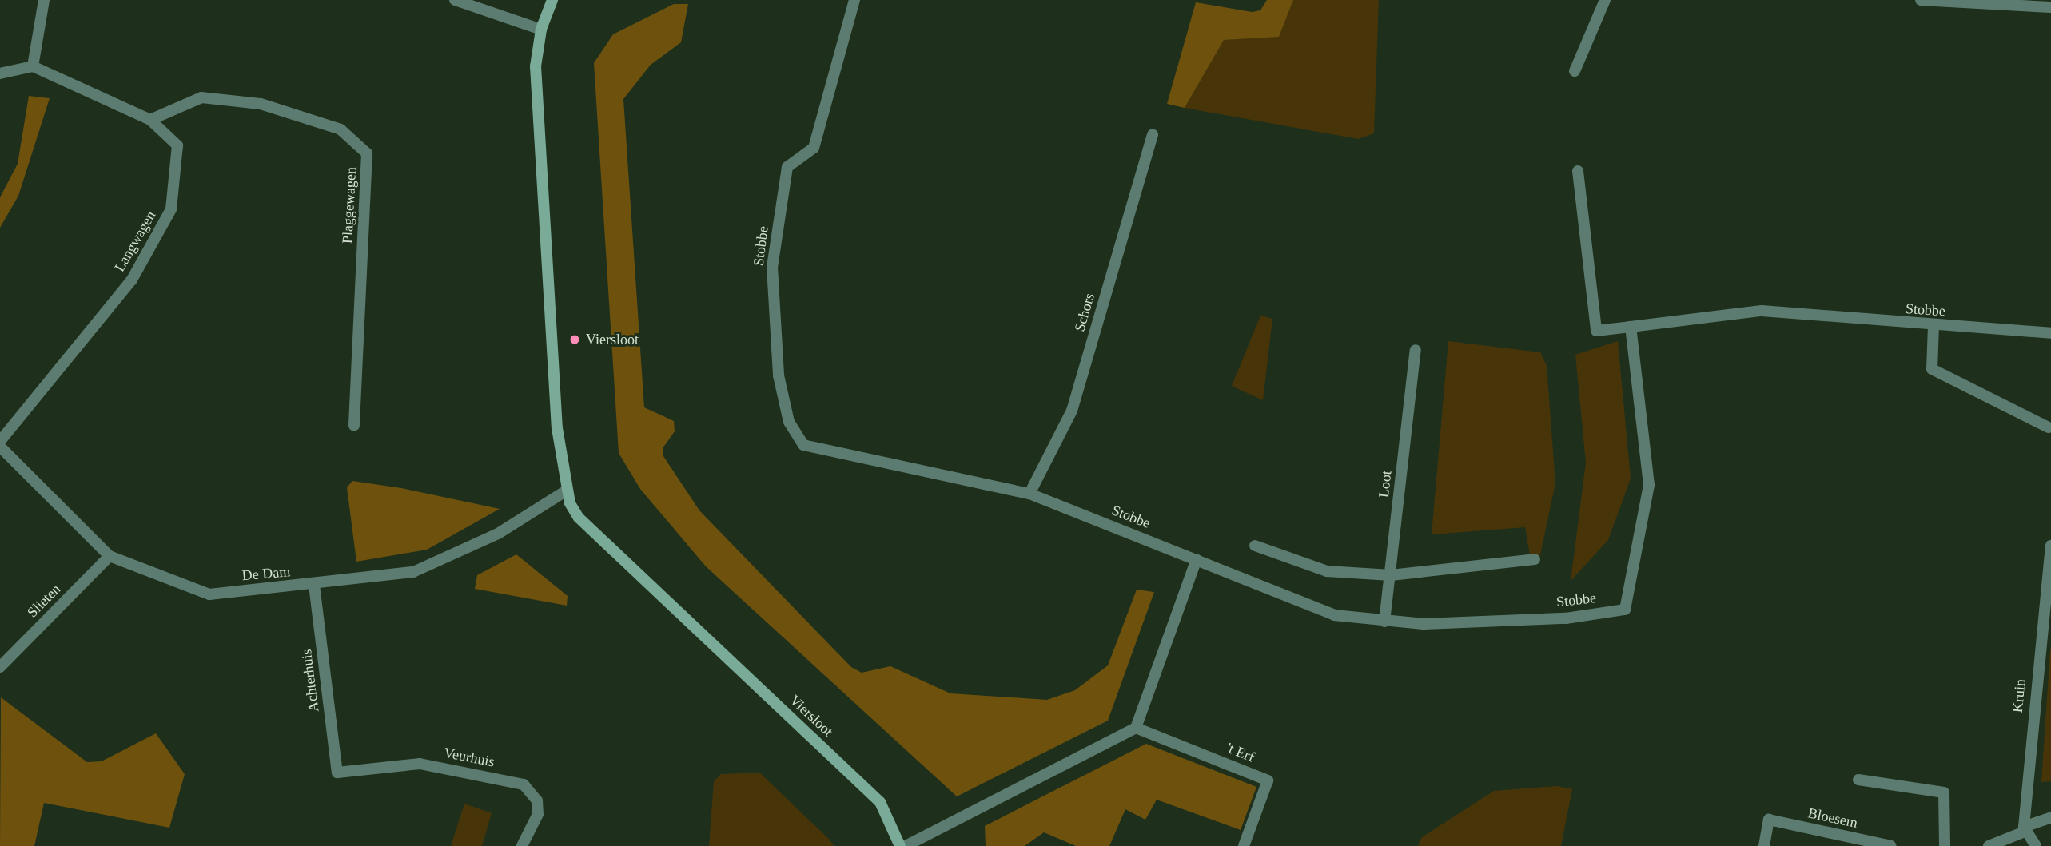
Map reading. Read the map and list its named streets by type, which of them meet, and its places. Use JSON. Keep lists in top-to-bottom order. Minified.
{"streets":{"street":["Plaggewagen","Langwagen","Stobbe","Schors","Loot","De Dam","Slieten","Achterhuis","Kruin","Viersloot","'t Erf","Veurhuis","Bloesem"]},"crossings":[["Plaggewagen","Langwagen"],["Stobbe","Schors"],["Stobbe","Loot"],["De Dam","Slieten"],["De Dam","Achterhuis"],["De Dam","Viersloot"],["Achterhuis","Veurhuis"]],"places":["Viersloot"]}
